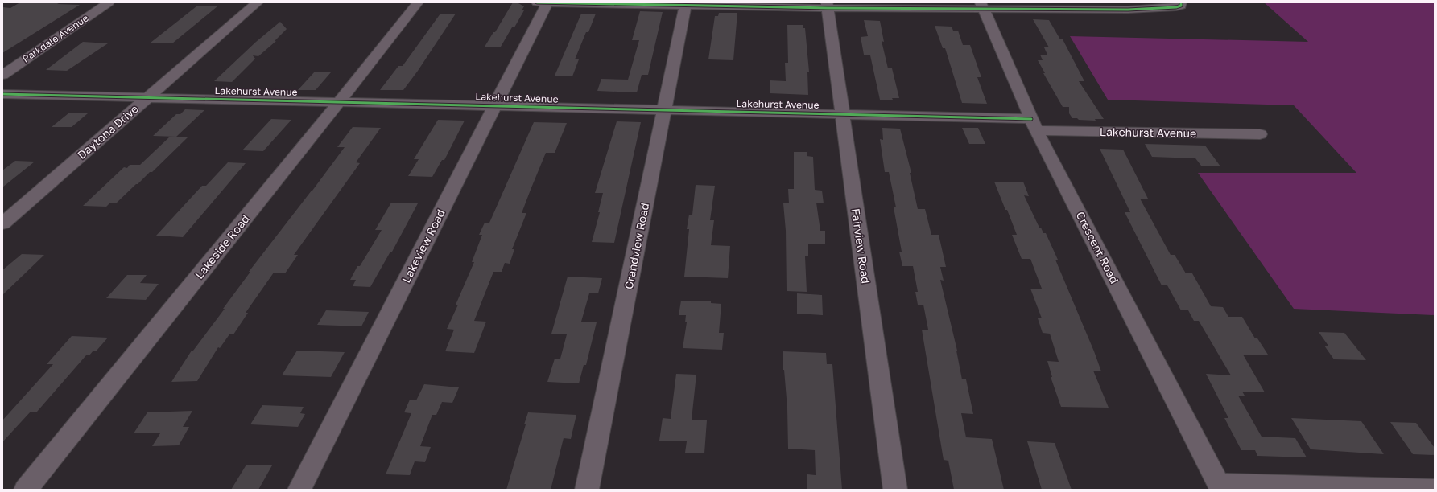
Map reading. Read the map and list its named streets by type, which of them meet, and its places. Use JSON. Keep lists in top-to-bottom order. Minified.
{"streets":{"street":["Parkdale Avenue","Lakehurst Avenue","Daytona Drive","Lakeview Road","Grandview Road","Fairview Road","Lakeside Road","Crescent Road"]},"crossings":[["Lakehurst Avenue","Daytona Drive"],["Lakehurst Avenue","Lakeview Road"],["Lakehurst Avenue","Grandview Road"],["Lakehurst Avenue","Fairview Road"],["Lakehurst Avenue","Lakeside Road"],["Lakehurst Avenue","Crescent Road"]]}
